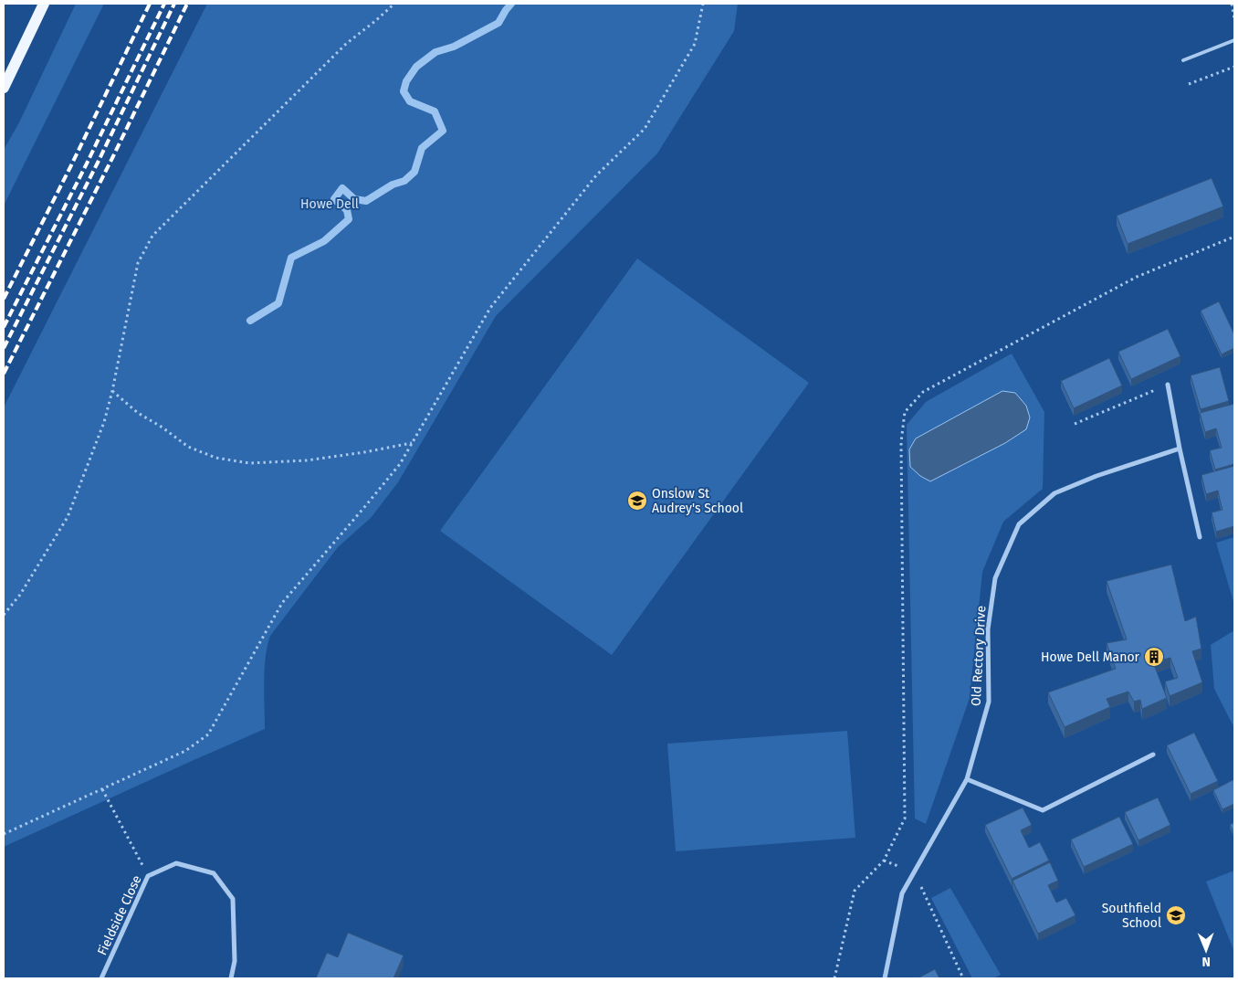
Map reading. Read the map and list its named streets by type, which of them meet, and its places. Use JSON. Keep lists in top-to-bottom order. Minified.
{"streets":{"street":["Old Rectory Drive","Fieldside Close"]},"parks":["Howe Dell"],"places":{"school or university":["Onslow St Audrey's School","Southfield School"],"building":["Howe Dell Manor"]},"north":"bottom"}
